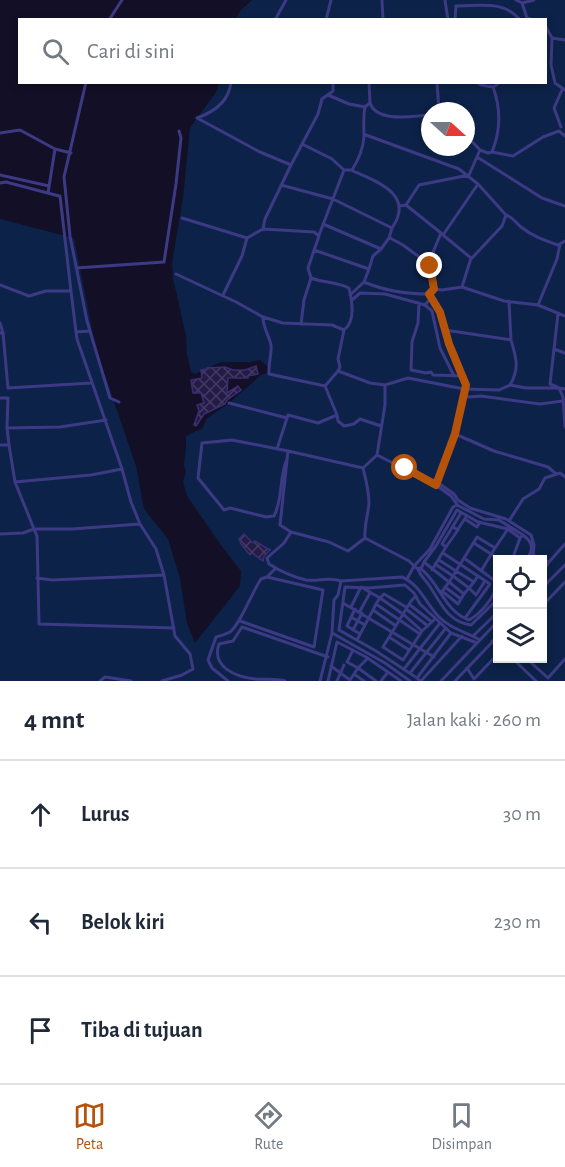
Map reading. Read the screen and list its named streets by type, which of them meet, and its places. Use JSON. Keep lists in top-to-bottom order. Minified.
{"north":"right","page":{"search":"Cari di sini","heading":["4 mnt","Jalan kaki · 260 m"],"list":[["Lurus","30 m"],["Belok kiri","230 m"],"Tiba di tujuan"],"nav":["Peta","Rute","Disimpan"]}}
